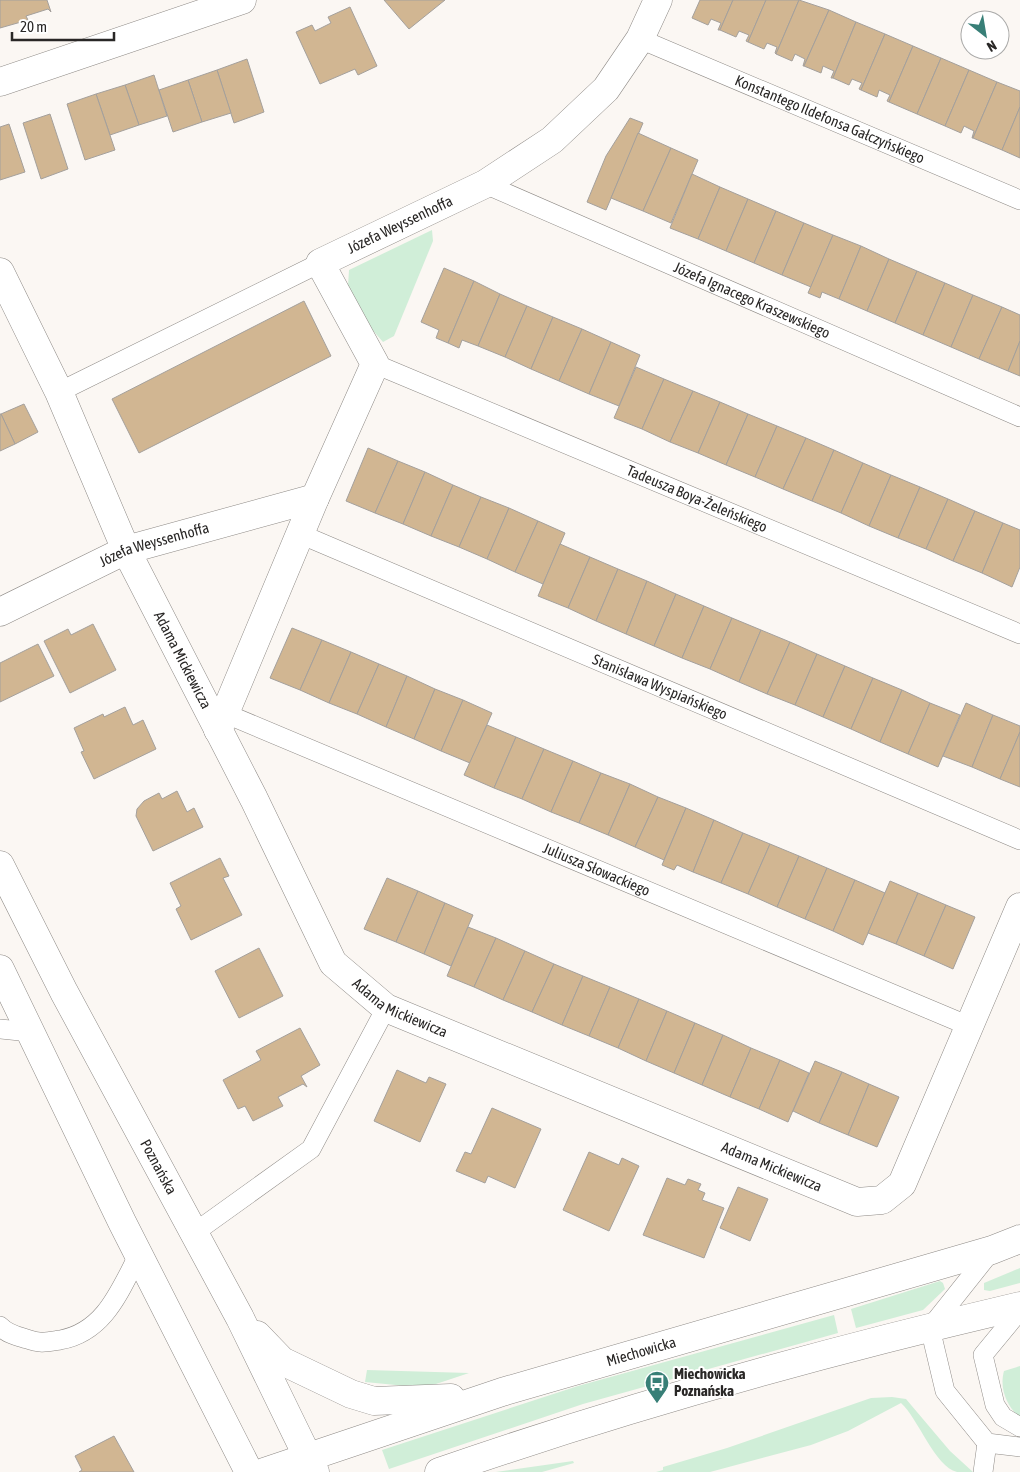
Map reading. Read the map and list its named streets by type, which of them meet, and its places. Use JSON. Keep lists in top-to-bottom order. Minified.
{"streets":{"street":["Józefa Weyssenhoffa","Adama Mickiewicza","Poznańska","Miechowicka"],"lane":["Konstantego Ildefonsa Gałczyńskiego","Józefa Ignacego Kraszewskiego","Tadeusza Boya-Żeleńskiego","Stanisława Wyspiańskiego","Juliusza Słowackiego"]},"crossings":[["Konstantego Ildefonsa Gałczyńskiego","Józefa Weyssenhoffa"],["Józefa Weyssenhoffa","Józefa Ignacego Kraszewskiego"],["Józefa Weyssenhoffa","Adama Mickiewicza"],["Adama Mickiewicza","Juliusza Słowackiego"],["Poznańska","Miechowicka"]],"places":{"bus stop":["Miechowicka Poznańska"]},"scale_bar":"20 m","north":"bottom right"}
